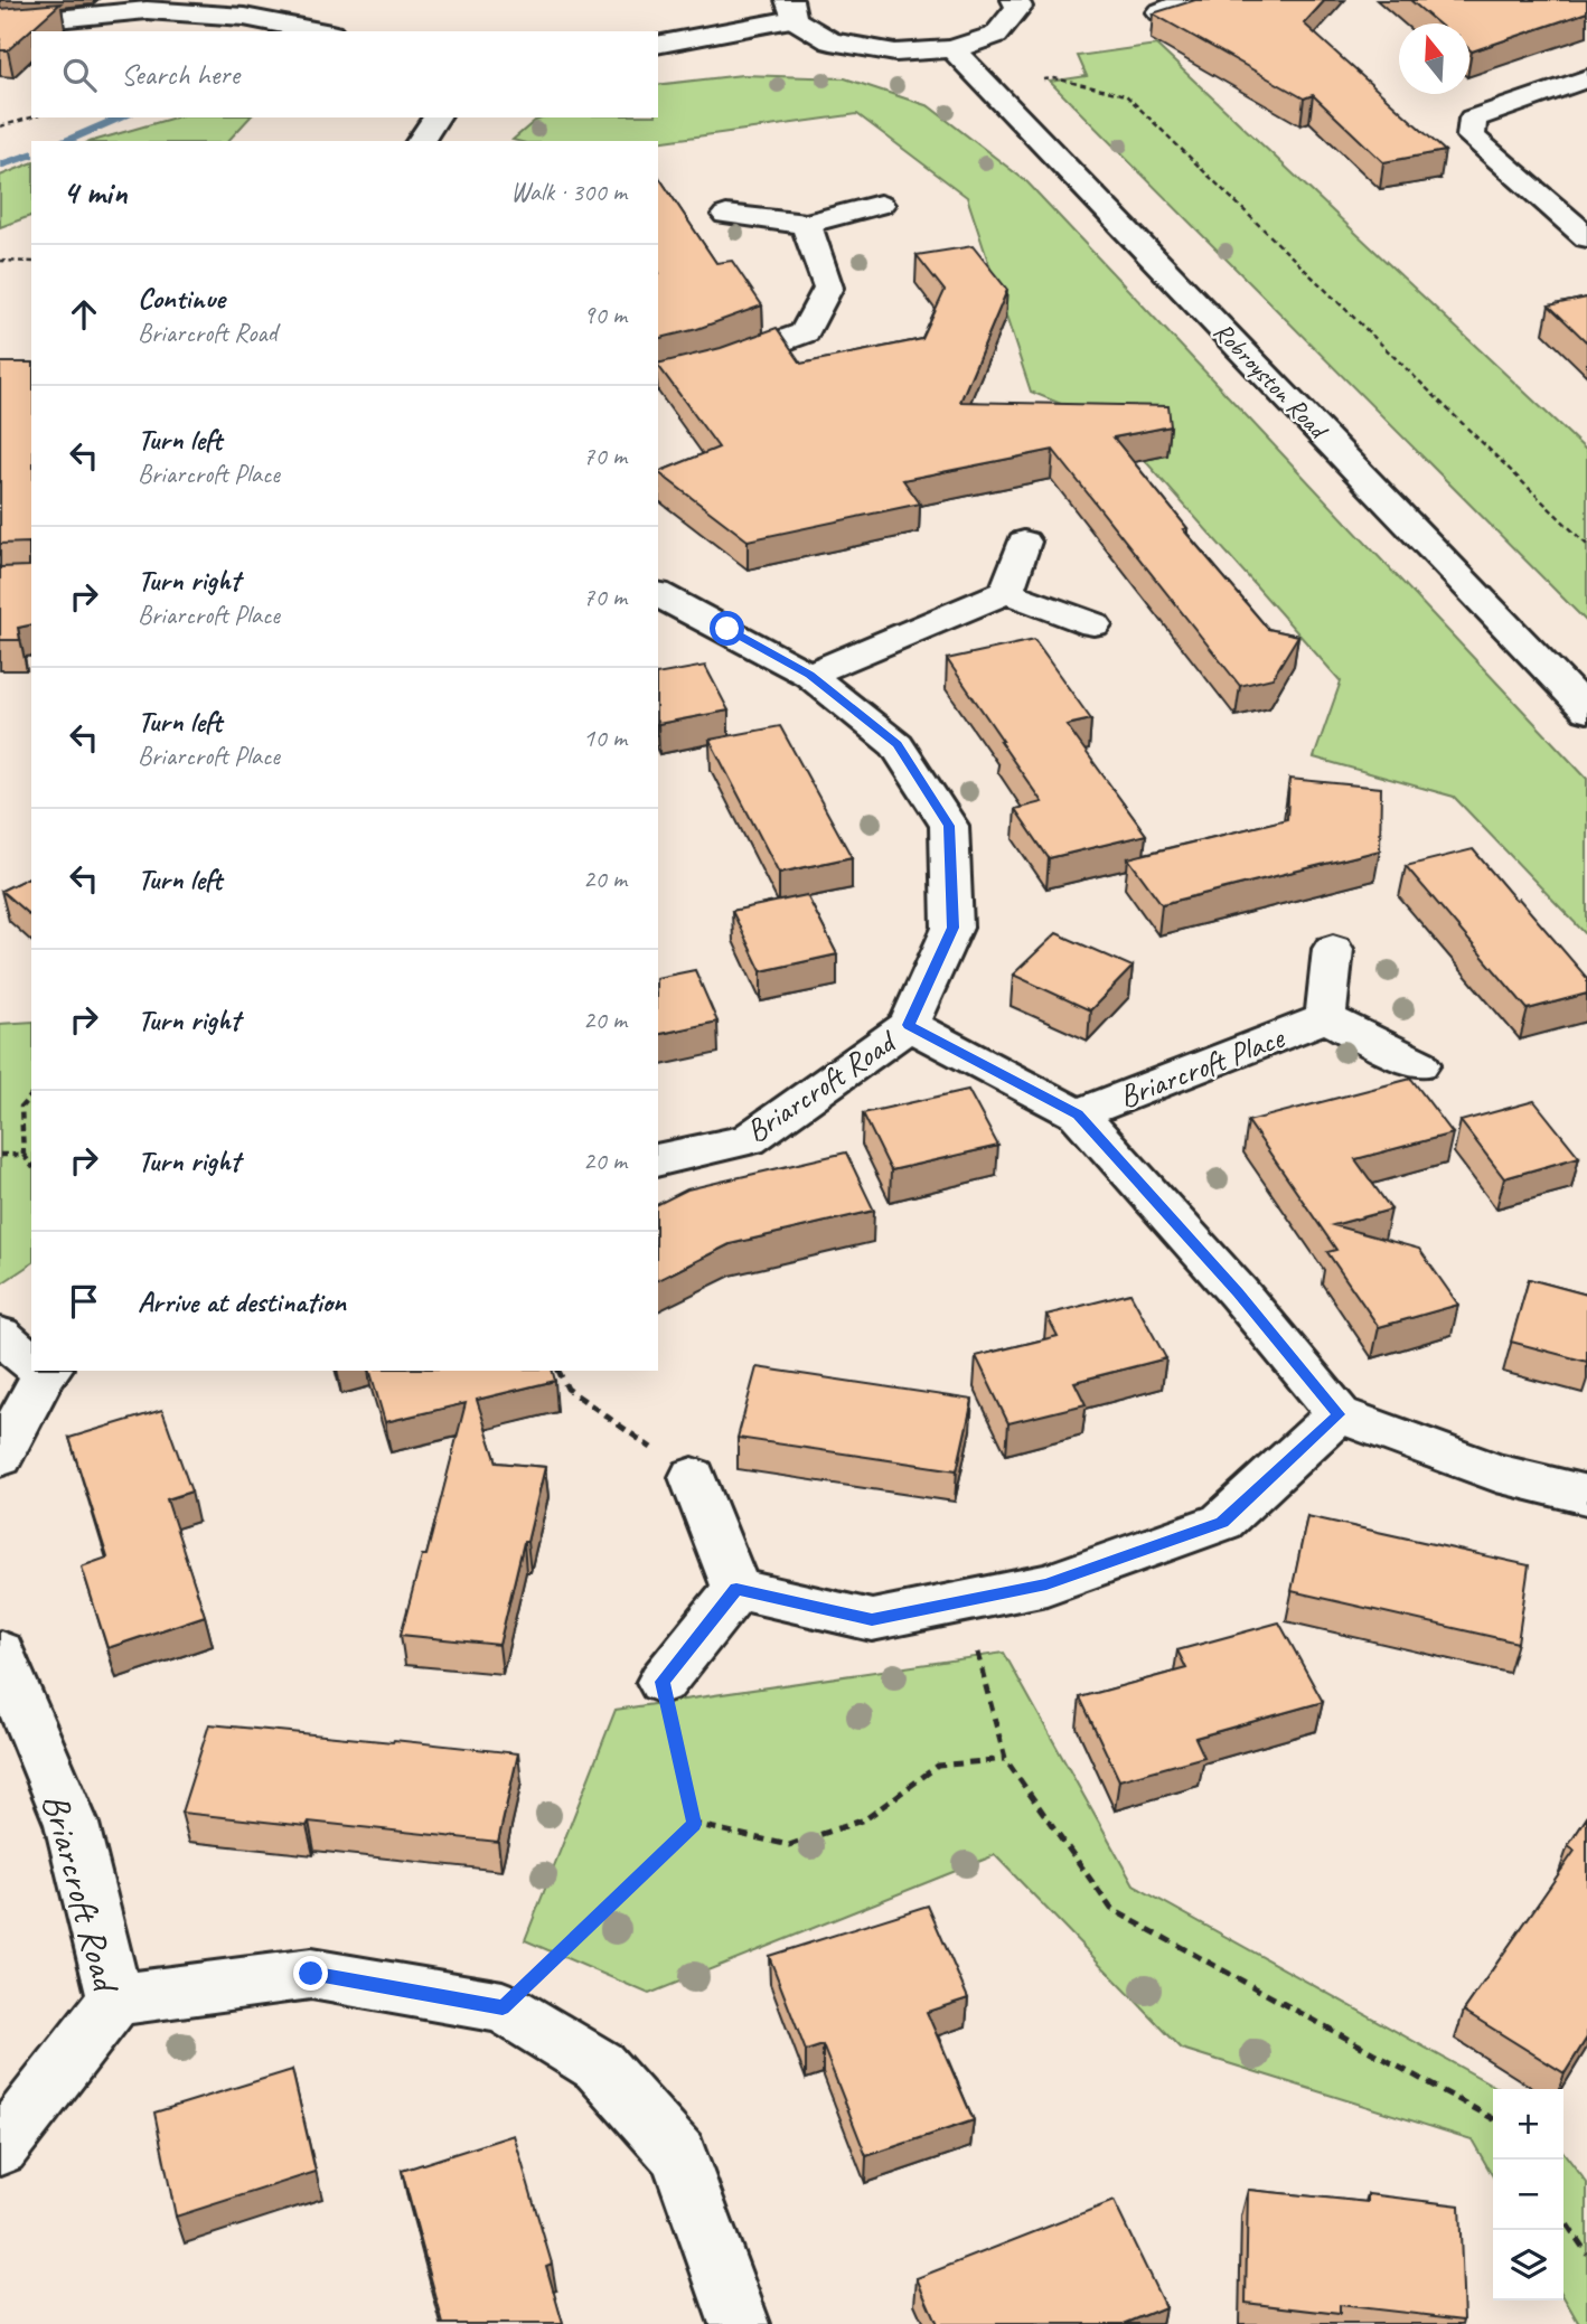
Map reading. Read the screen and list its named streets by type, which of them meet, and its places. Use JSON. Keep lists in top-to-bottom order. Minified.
{"streets":{"street":["Robroyston Road","Briarcroft Place","Briarcroft Road"]},"crossings":[["Briarcroft Place","Briarcroft Road"]],"north":"top","page":{"search":"Search here","heading":["4 min","Walk · 300 m"],"list":[["Continue","Briarcroft Road","90 m"],["Turn left","Briarcroft Place","70 m"],["Turn right","Briarcroft Place","70 m"],["Turn left","Briarcroft Place","10 m"],["Turn left","20 m"],["Turn right","20 m"],["Turn right","20 m"],"Arrive at destination"],"map_buttons":["+","−"]}}
